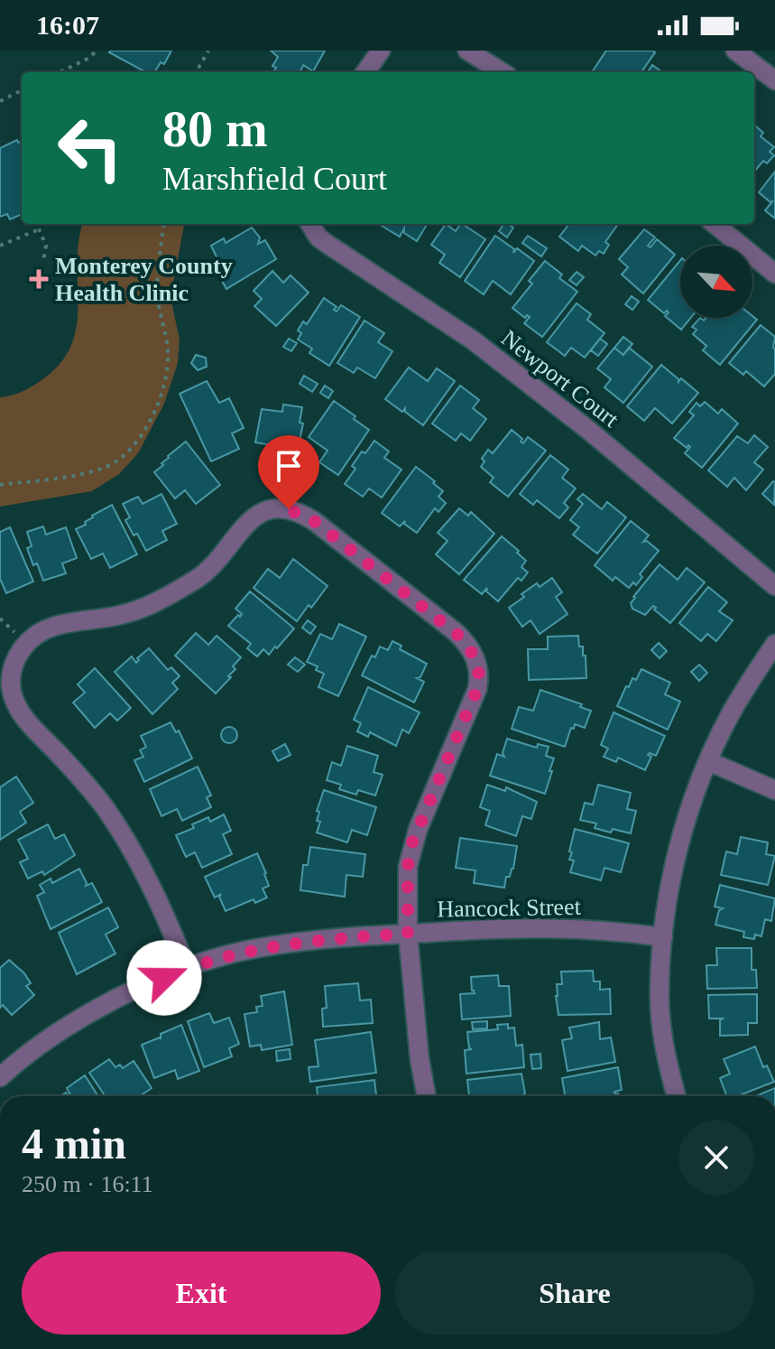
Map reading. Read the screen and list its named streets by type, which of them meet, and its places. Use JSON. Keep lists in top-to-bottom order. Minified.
{"streets":{"street":["Newport Court","Hancock Street"]},"places":{"health":["Monterey County Health Clinic"]},"north":"bottom right","page":{"status":"16:07","turn":["80 m","Marshfield Court"],"heading":["4 min","250 m · 16:11"],"buttons":["Exit","Share"]}}
